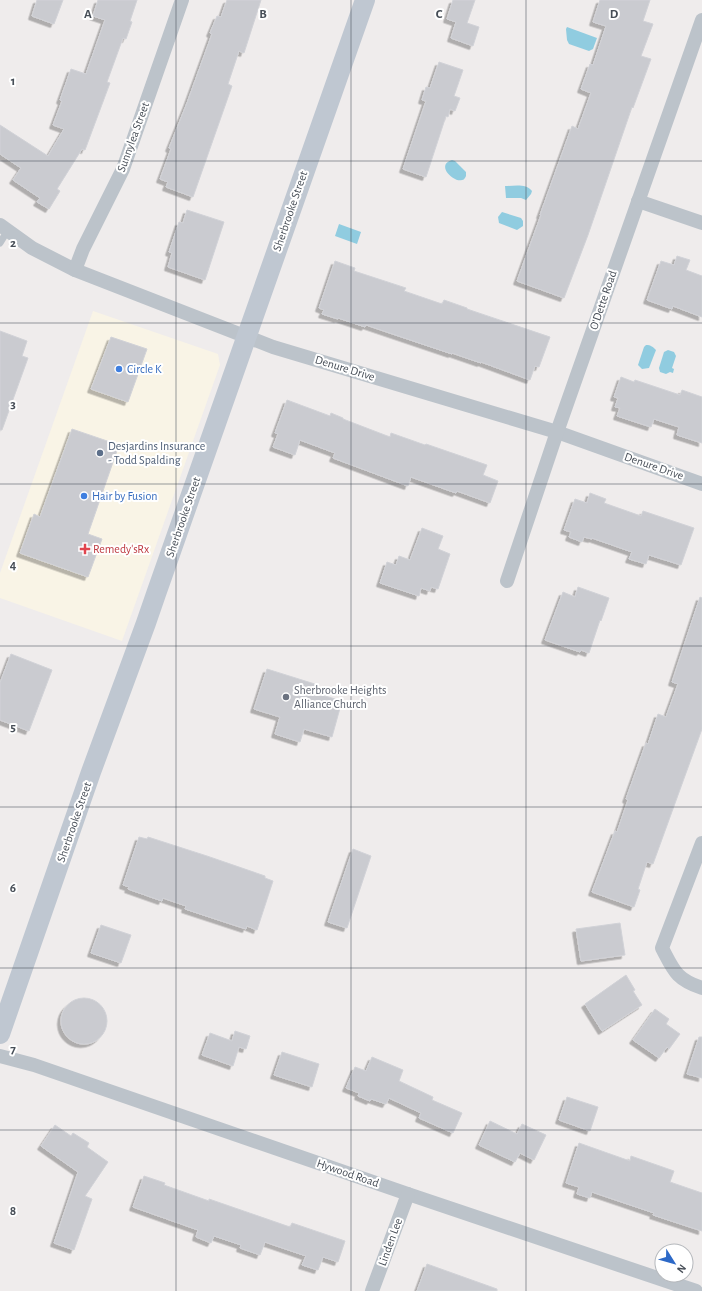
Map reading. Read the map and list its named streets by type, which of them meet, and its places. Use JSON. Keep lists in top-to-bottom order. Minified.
{"streets":{"main road":["Sherbrooke Street"],"street":["Sunnylea Street","O'Dette Road","Denure Drive","Hywood Road","Linden Lee"]},"crossings":[["Sunnylea Street","Denure Drive"],["Sherbrooke Street","Denure Drive"],["O'Dette Road","Denure Drive"],["Hywood Road","Linden Lee"]],"places":{"other":["Circle K","Desjardins Insurance - Todd Spalding","Hair by Fusion","Sherbrooke Heights Alliance Church"],"health":["Remedy'sRx"]},"north":"bottom right","grid":{"columns":["A","B","C","D"],"rows":["1","2","3","4","5","6","7","8"]}}
